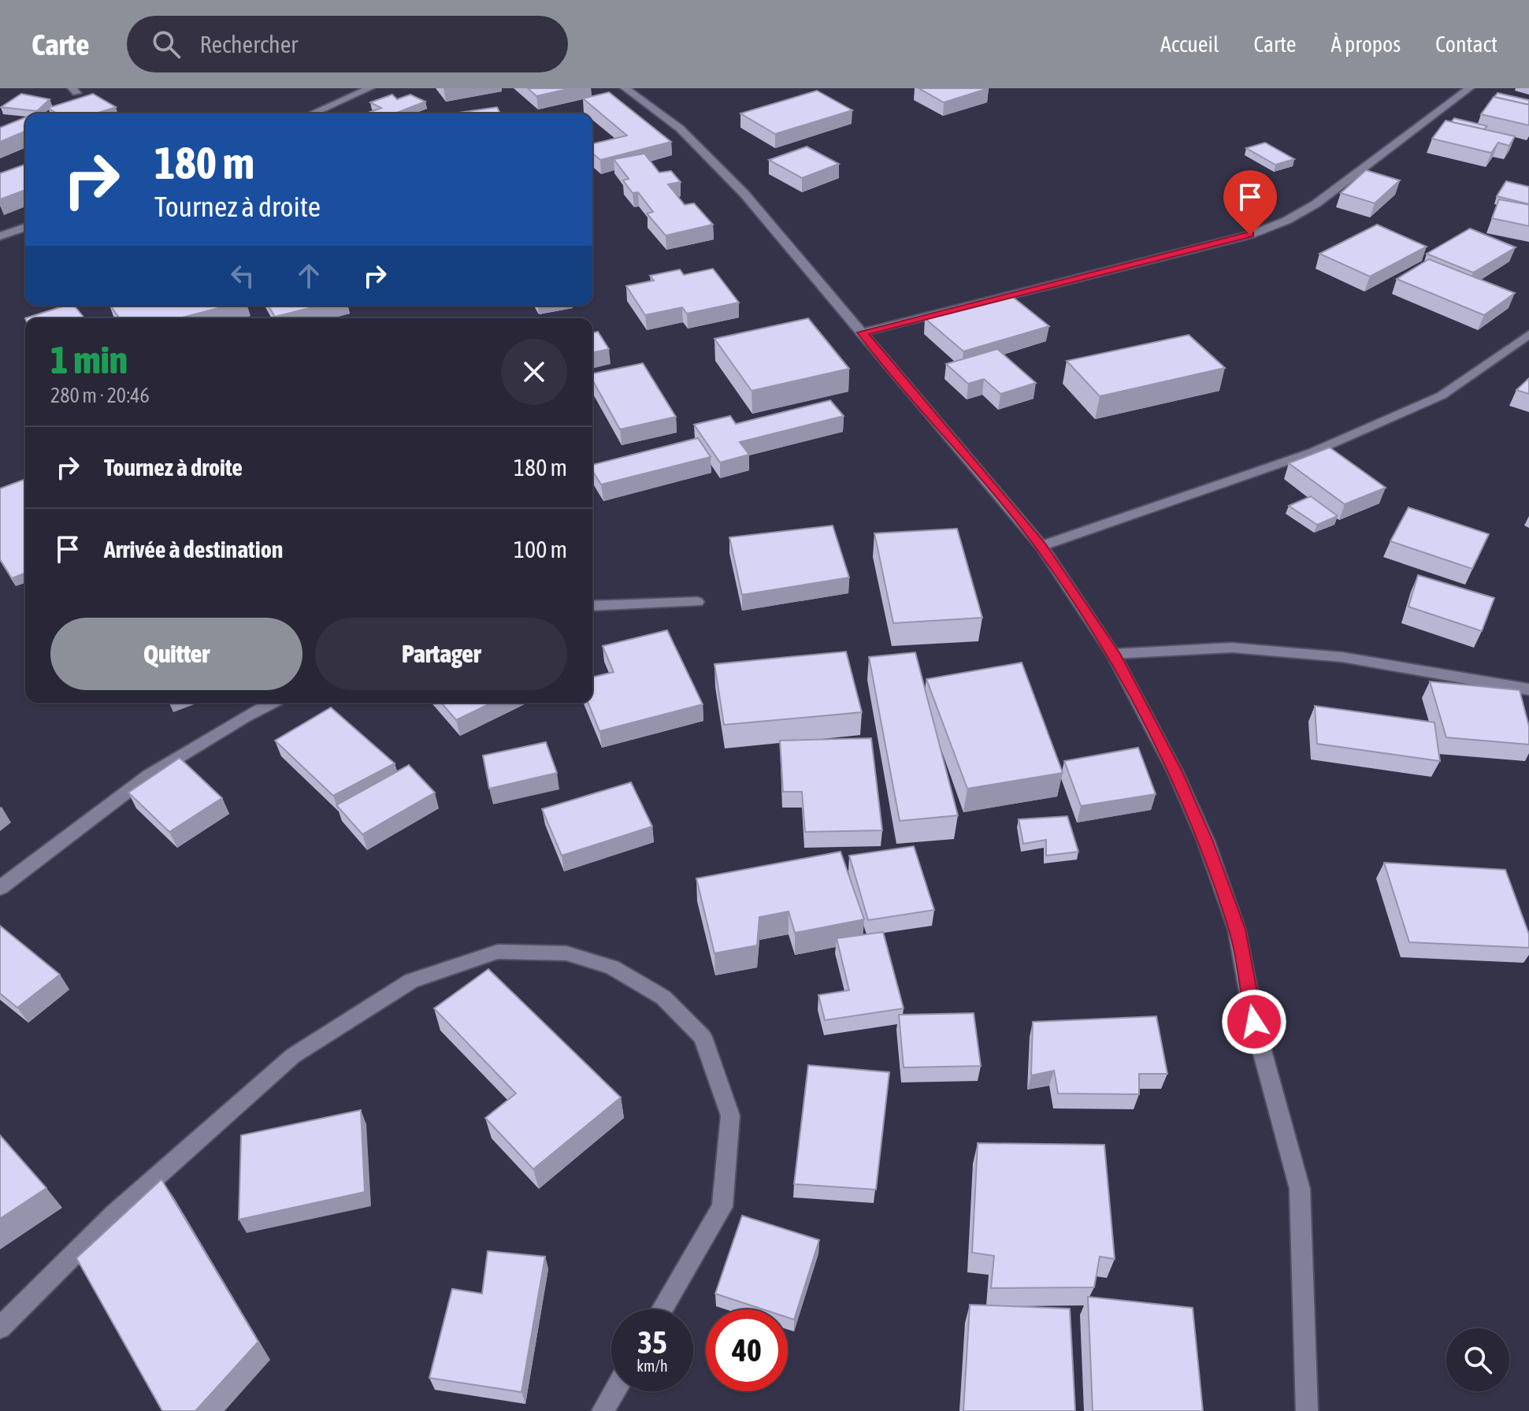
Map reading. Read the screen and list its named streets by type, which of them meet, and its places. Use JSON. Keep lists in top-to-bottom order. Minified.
{"page":{"header":"Carte","search":"Rechercher","nav":["Accueil","Carte","À propos","Contact"],"turn":["180 m","Tournez à droite"],"heading":["1 min","280 m · 20:46"],"list":[{"name":"Tournez à droite","value":"180 m"},{"name":"Arrivée à destination","value":"100 m"}],"buttons":["Quitter","Partager"],"speed":"35 km/h","limit":"40"}}
